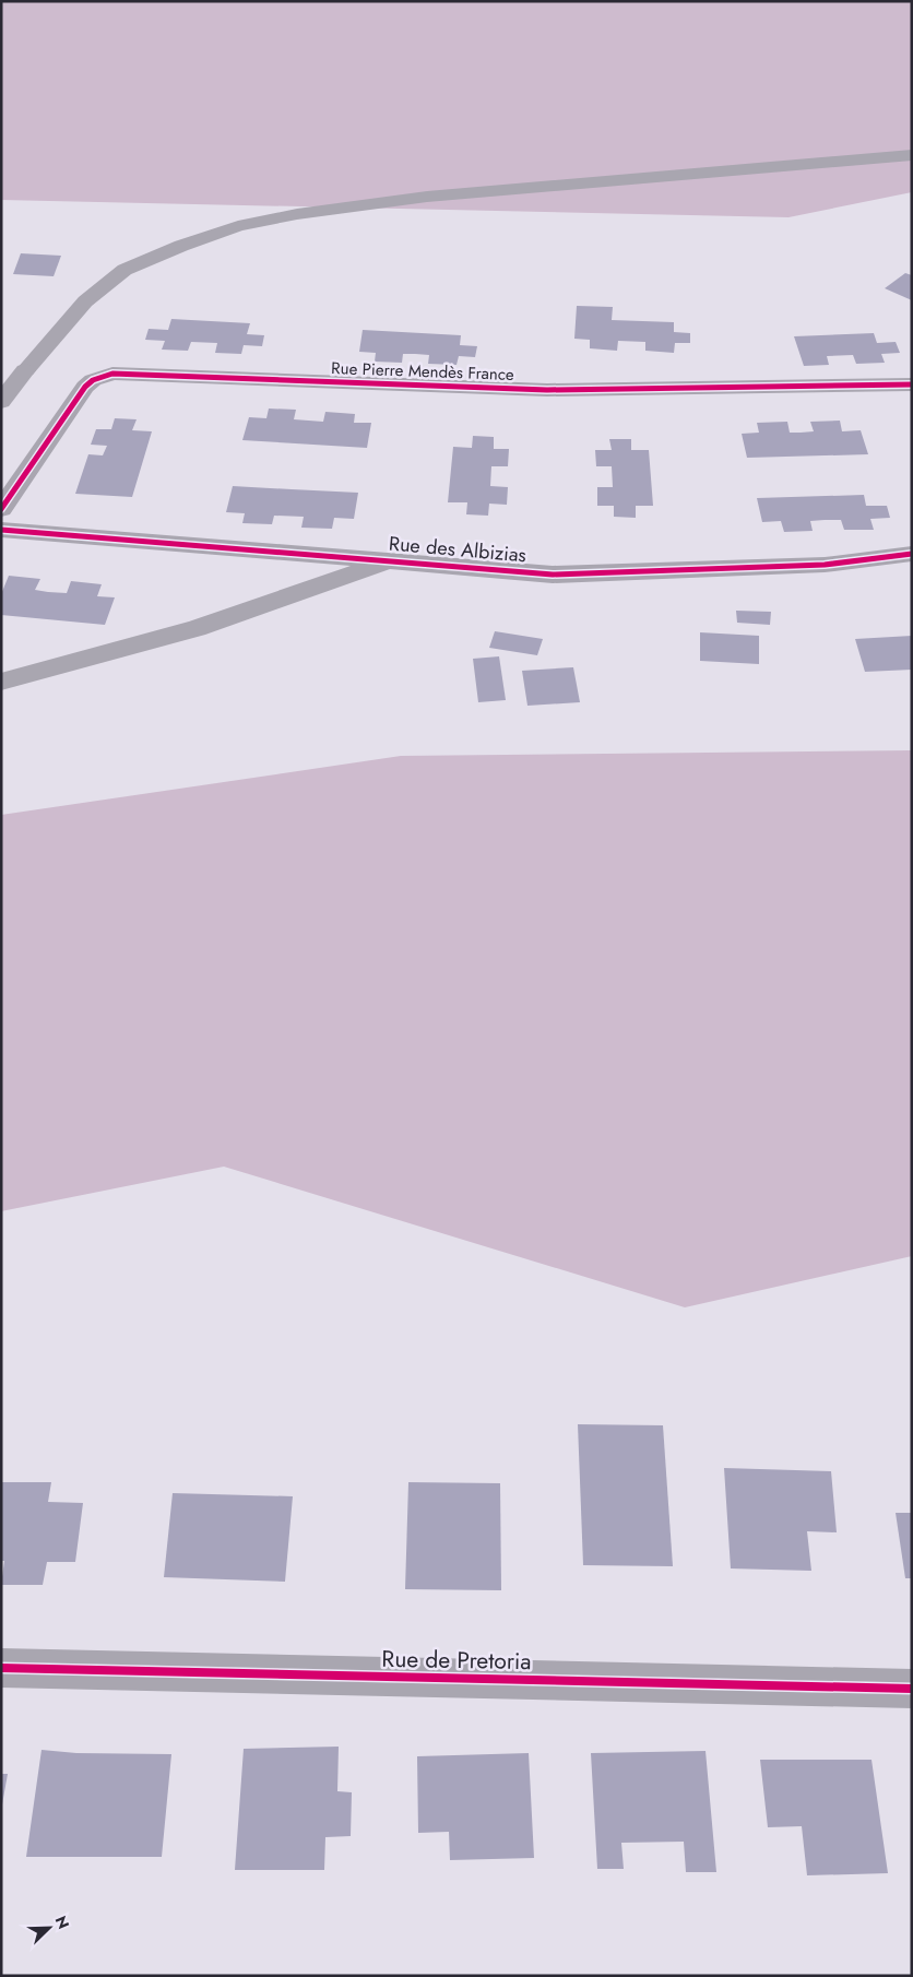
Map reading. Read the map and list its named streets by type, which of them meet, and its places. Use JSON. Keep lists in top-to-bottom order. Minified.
{"streets":{"street":["Rue Pierre Mendès France","Rue des Albizias","Rue de Pretoria"]},"north":"top right"}
